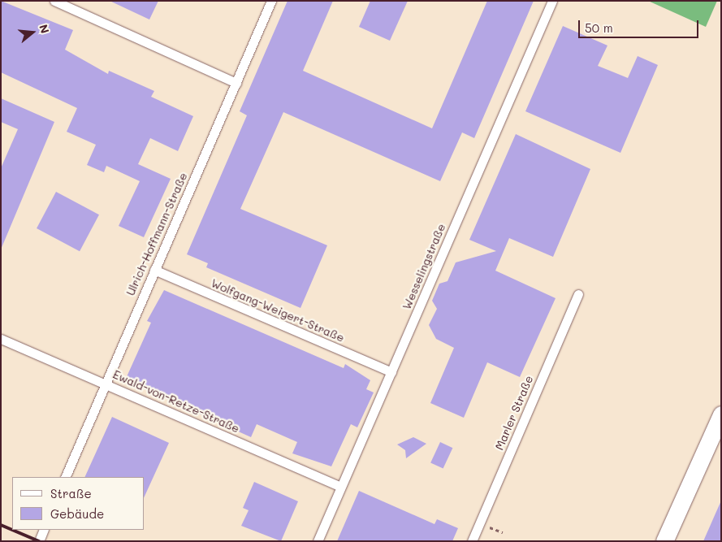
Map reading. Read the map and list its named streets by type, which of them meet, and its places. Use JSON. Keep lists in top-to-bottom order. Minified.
{"streets":{"lane":["Ulrich-Hoffmann-Straße","Wesselingstraße","Wolfgang-Weigert-Straße","Ewald-von-Retze-Straße","Marler Straße"]},"crossings":[["Ulrich-Hoffmann-Straße","Wolfgang-Weigert-Straße"],["Ulrich-Hoffmann-Straße","Ewald-von-Retze-Straße"],["Wesselingstraße","Wolfgang-Weigert-Straße"],["Wesselingstraße","Ewald-von-Retze-Straße"]],"legend":["Straße","Gebäude"],"scale_bar":"50 m","north":"right"}
